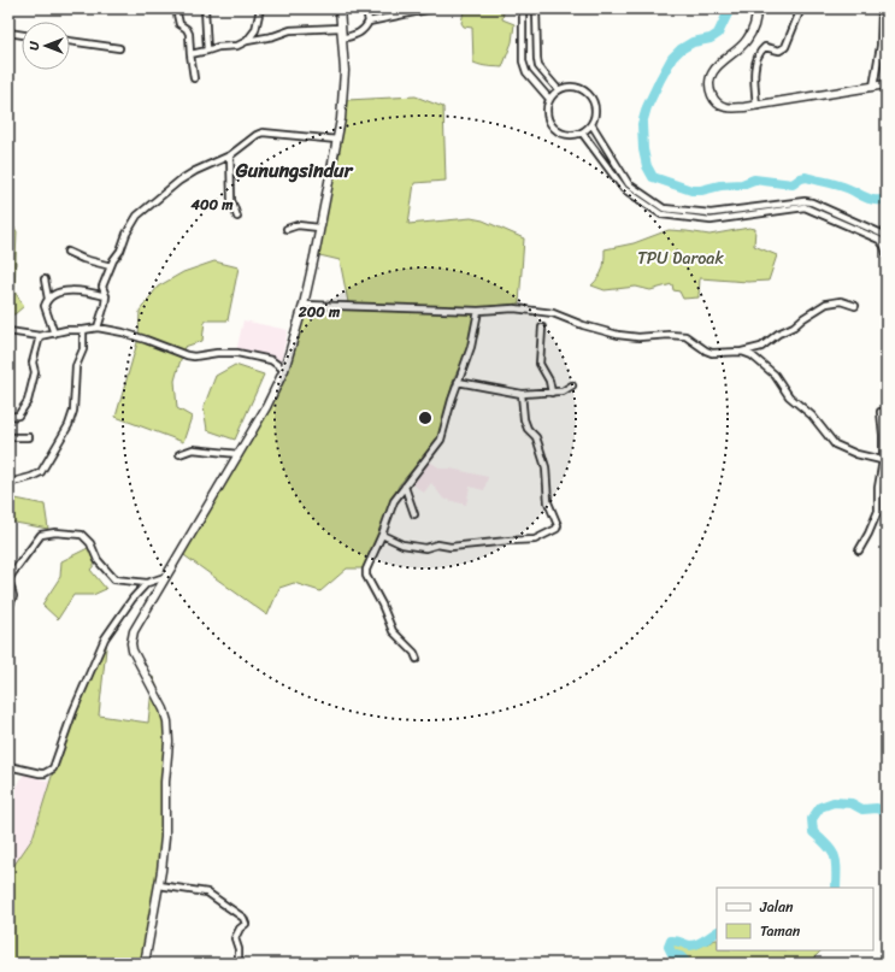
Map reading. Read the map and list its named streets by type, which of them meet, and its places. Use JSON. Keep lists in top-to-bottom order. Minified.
{"districts":["Gunungsindur"],"parks":["TPU Daroak"],"legend":["Jalan","Taman"],"north":"left","rings":["400 m","200 m"]}
